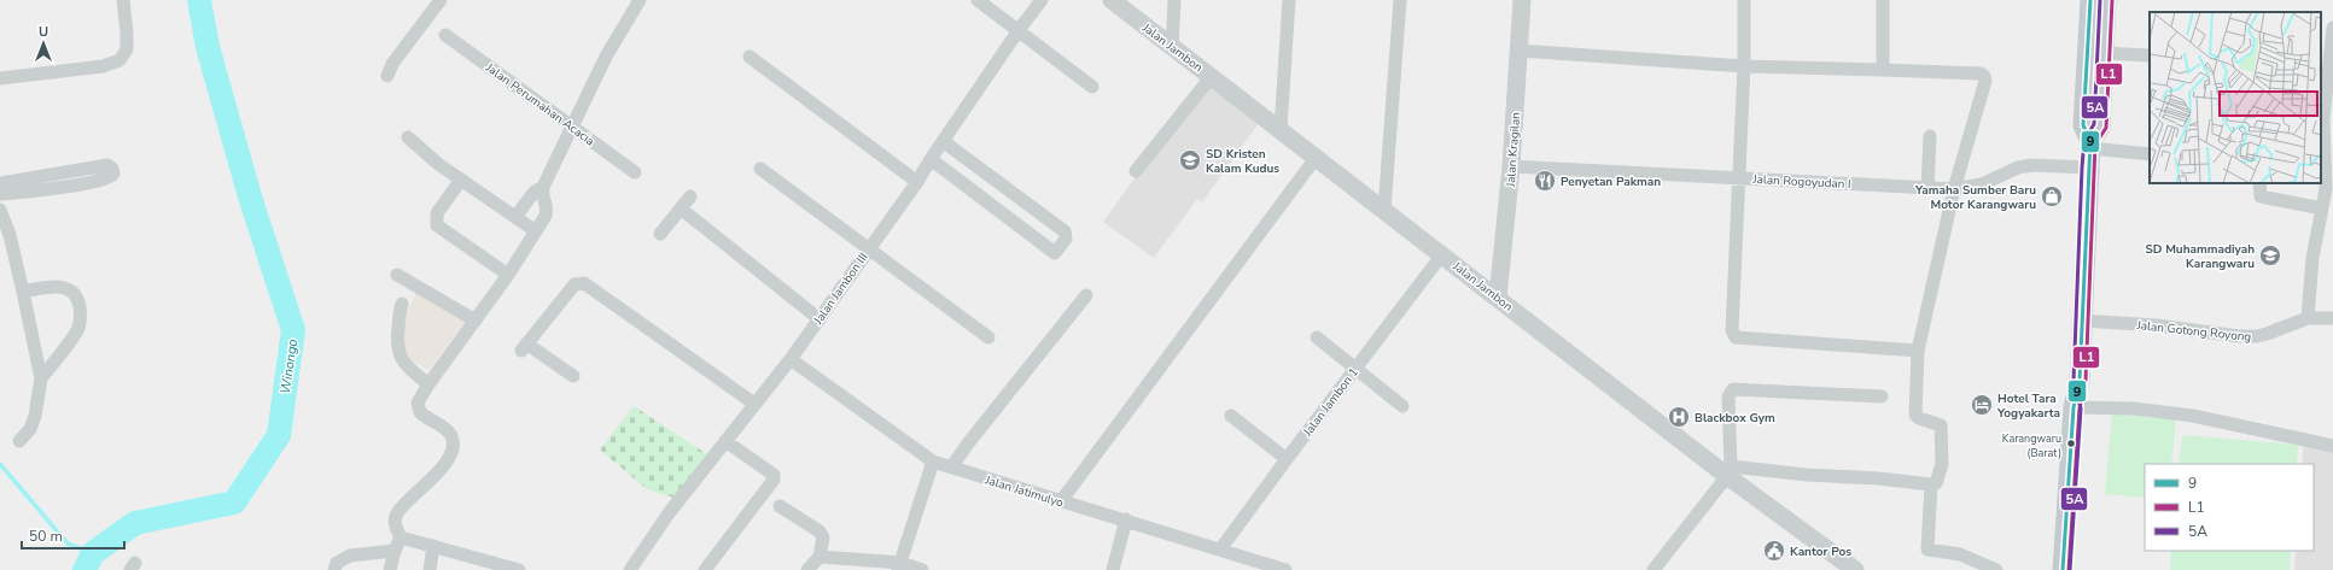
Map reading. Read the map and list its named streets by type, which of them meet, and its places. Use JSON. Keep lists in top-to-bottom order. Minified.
{"streets":{"main road":["Jalan Jambon","Jalan Kragilan"],"street":["Jalan Perumahan Acacia","Jalan Rogoyudan I","Jalan Jambon III","Jalan Gotong Royong","Jalan Jambon 1","Jalan Jatimulyo"]},"crossings":[["Jalan Jambon","Jalan Kragilan"],["Jalan Jambon","Jalan Jambon 1"],["Jalan Kragilan","Jalan Rogoyudan I"],["Jalan Jambon III","Jalan Jatimulyo"],["Jalan Jambon 1","Jalan Jatimulyo"]],"water":["Winongo"],"places":{"school or university":["SD Kristen Kalam Kudus","SD Muhammadiyah Karangwaru"],"restaurant":["Penyetan Pakman"],"shop":["Yamaha Sumber Baru Motor Karangwaru"],"hotel":["Hotel Tara Yogyakarta"],"hospital":["Blackbox Gym"],"other":["Karangwaru (Barat)"],"public building":["Kantor Pos"]},"lines":["transit line 9","transit line L1","transit line 5A"],"legend":["9","L1","5A"],"scale_bar":"50 m","north":"top"}
